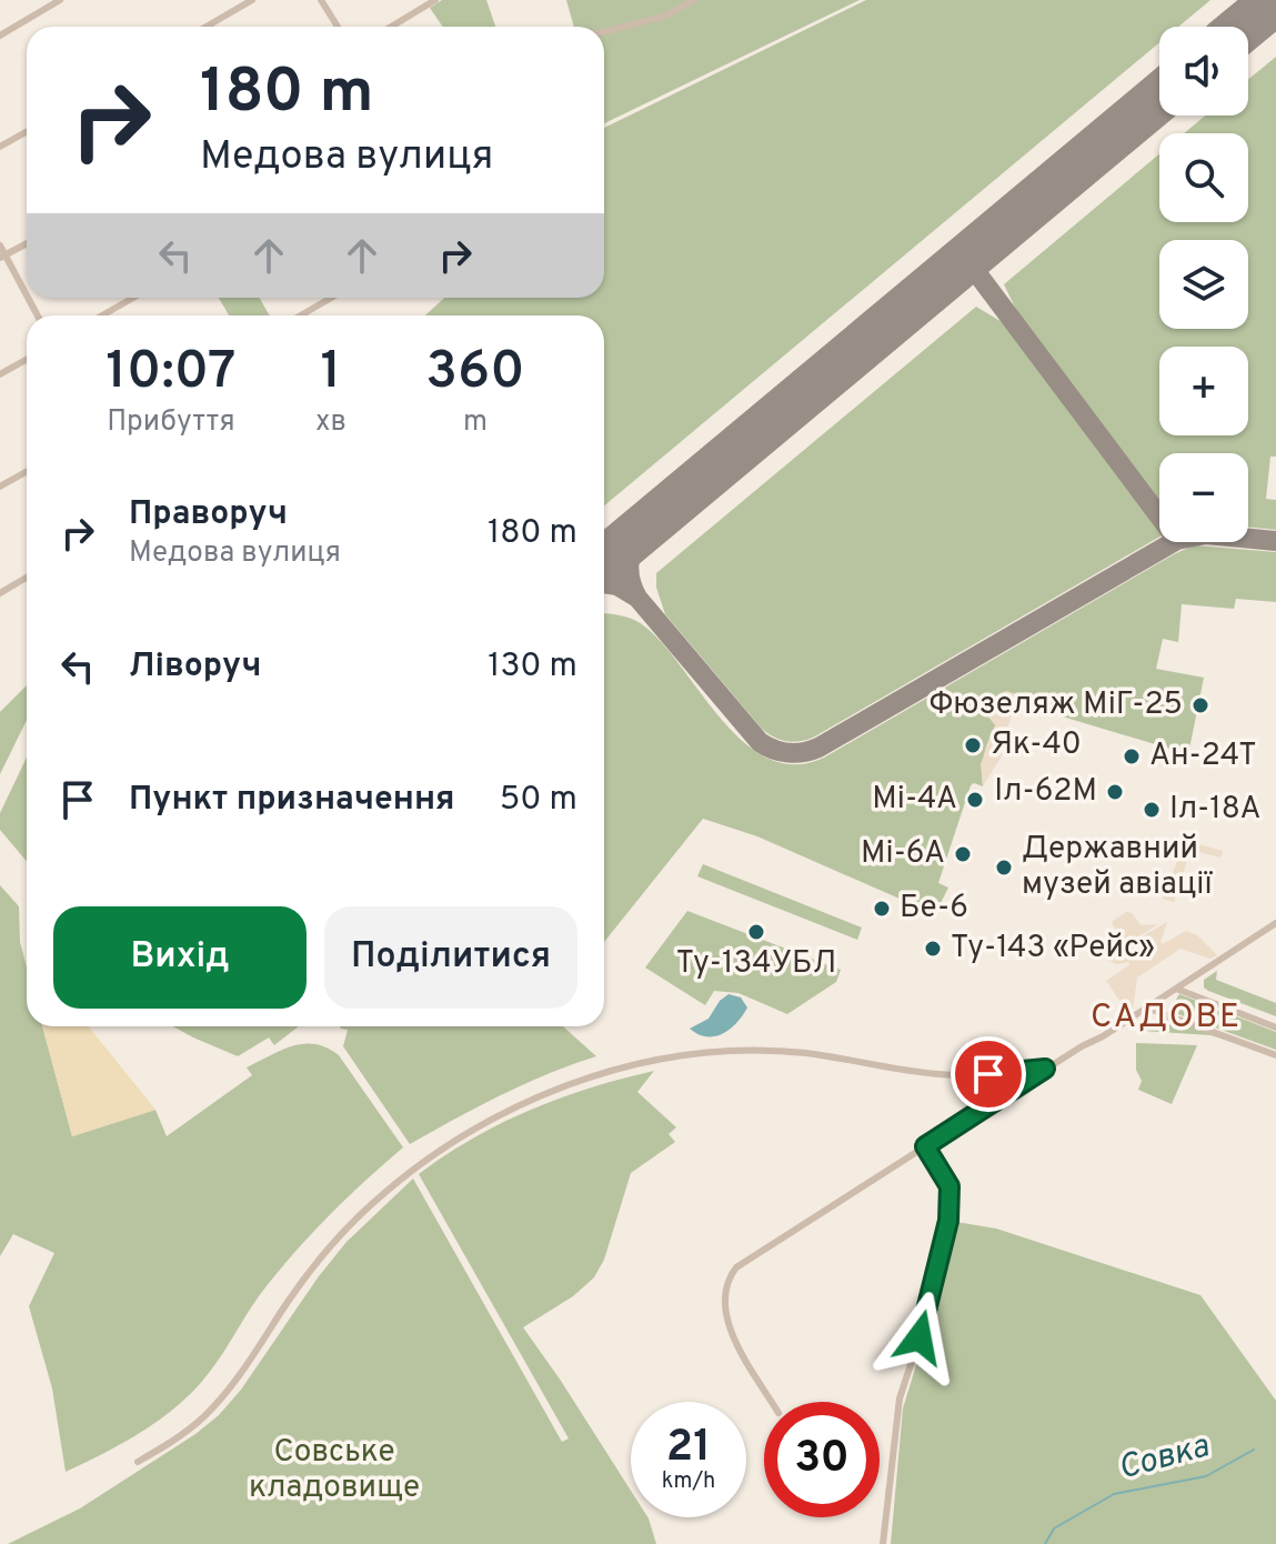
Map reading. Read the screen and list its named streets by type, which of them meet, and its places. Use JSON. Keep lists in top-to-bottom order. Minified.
{"districts":["САДОВЕ"],"water":["Совка"],"parks":["Совське кладовище"],"places":["Фюзеляж МіГ-25","Як-40","Ан-24Т","Іл-62М","Мі-4А","Іл-18А","Мі-6А","Державний музей авіації","Бе-6","Ту-134УБЛ","Ту-143 «Рейс»"],"page":{"map_buttons":["+","−"],"turn":["180 m","Медова вулиця"],"eta":["10:07","Прибуття","1","хв","360","m"],"list":[{"name":"Праворуч","note":"Медова вулиця","value":"180 m"},{"name":"Ліворуч","value":"130 m"},{"name":"Пункт призначення","value":"50 m"}],"buttons":["Вихід","Поділитися"],"speed":"21 km/h","limit":"30"}}
